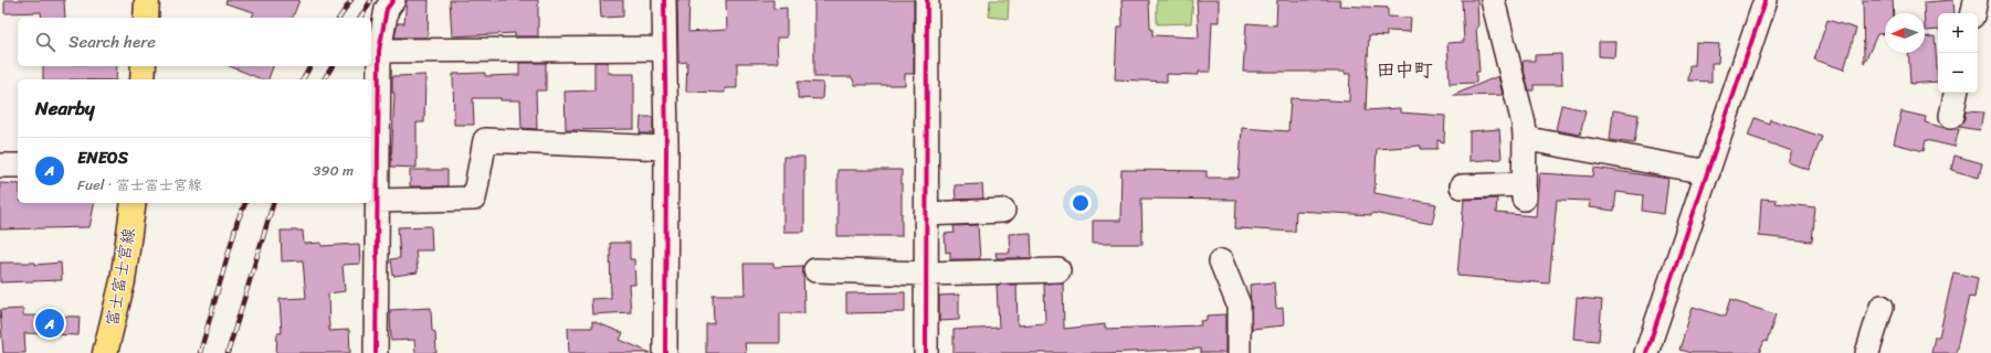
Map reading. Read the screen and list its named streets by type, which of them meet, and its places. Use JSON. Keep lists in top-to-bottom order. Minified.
{"streets":{"main road":["富士富士宮線"]},"districts":["田中町"],"north":"left","page":{"map_buttons":["+","−"],"search":"Search here","heading":"Nearby","list":[{"mark":"A","name":"ENEOS","note":"Fuel · 富士富士宮線","value":"390 m"}],"pins":"A"}}
